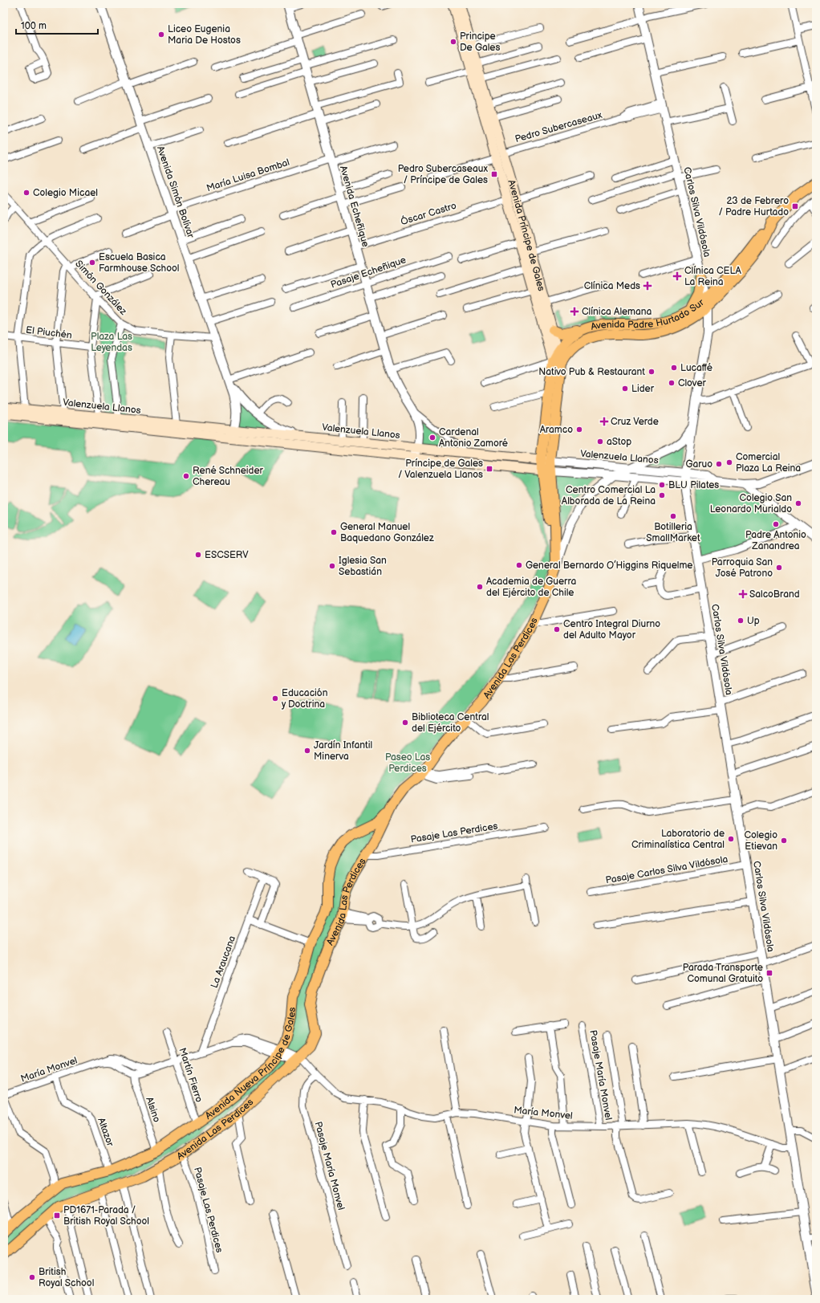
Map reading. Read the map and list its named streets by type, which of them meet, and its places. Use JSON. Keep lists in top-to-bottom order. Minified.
{"streets":{"main road":["Avenida Príncipe de Gales","Avenida Padre Hurtado Sur","Valenzuela Llanos","Avenida Las Perdices","Avenida Nueva Príncipe de Gales"],"street":["Pedro Subercaseaux","María Luisa Bombal","Avenida Simón Bolívar","Avenida Echeñique","Carlos Silva Vildósola","Óscar Castro","Pasaje Echeñique","Simón González","El Piuchén","Pasaje Las Perdices","Pasaje Carlos Silva Vildósola","La Araucana","María Monvel","Martín Fierro","Pasaje María Monvel","Alsino","Altazor"]},"crossings":[["Pedro Subercaseaux","Carlos Silva Vildósola"],["Pedro Subercaseaux","Avenida Príncipe de Gales"],["María Luisa Bombal","Avenida Simón Bolívar"],["María Luisa Bombal","Avenida Echeñique"],["Avenida Simón Bolívar","Simón González"],["Avenida Simón Bolívar","Valenzuela Llanos"],["Avenida Echeñique","Óscar Castro"],["Avenida Echeñique","Pasaje Echeñique"],["Avenida Echeñique","Valenzuela Llanos"],["Carlos Silva Vildósola","Avenida Padre Hurtado Sur"],["Carlos Silva Vildósola","Valenzuela Llanos"],["Carlos Silva Vildósola","Avenida Las Perdices"],["Carlos Silva Vildósola","Pasaje Carlos Silva Vildósola"],["Carlos Silva Vildósola","María Monvel"],["Óscar Castro","Avenida Príncipe de Gales"],["Avenida Príncipe de Gales","Avenida Padre Hurtado Sur"],["Avenida Príncipe de Gales","Valenzuela Llanos"],["Valenzuela Llanos","Avenida Las Perdices"],["Avenida Las Perdices","Pasaje Las Perdices"],["Avenida Las Perdices","Avenida Nueva Príncipe de Gales"],["Avenida Las Perdices","María Monvel"],["La Araucana","María Monvel"],["Avenida Nueva Príncipe de Gales","María Monvel"],["Avenida Nueva Príncipe de Gales","Martín Fierro"],["Avenida Nueva Príncipe de Gales","Alsino"],["Avenida Nueva Príncipe de Gales","Altazor"],["María Monvel","Martín Fierro"],["María Monvel","Pasaje María Monvel"],["María Monvel","Alsino"],["María Monvel","Altazor"]],"parks":["Plaza Las Leyendas","Paseo Las Perdices"],"places":{"other":["Liceo Eugenia Maria De Hostos","Principe De Gales","Colegio Micael","Escuela Basica Farmhouse School","Lucaffé","Nativo Pub & Restaurant","Clover","Lider","Aramco","Cardenal Antonio Zamoré","aStop","Comercial Plaza La Reina","Garuo","René Schneider Chereau","BLU Pilates","Centro Comercial La Alborada de La Reina","Colegio San Leonardo Murialdo","Botilleria SmallMarket","Padre Antonio Zanandrea","General Manuel Baquedano González","ESCSERV","General Bernardo O’Higgins Riquelme","Iglesia San Sebastián","Parroquia San José Patrono","Academia de Guerra del Ejército de Chile","Up","Centro Integral Diurno del Adulto Mayor","Educación y Doctrina","Biblioteca Central del Ejército","Jardín Infantil Minerva","Laboratorio de Criminalística Central","Colegio Etievan","British Royal School"],"transit":["Pedro Subercaseaux / Príncipe de Gales","23 de Febrero / Padre Hurtado","Príncipe de Gales / Valenzuela Llanos","Parada Transporte Comunal Gratuito","PD1671-Parada / British Royal School"],"health":["Clínica CELA La Reina","Clínica Meds","Clínica Alemana","Cruz Verde","SalcoBrand"]},"scale_bar":"100 m"}
